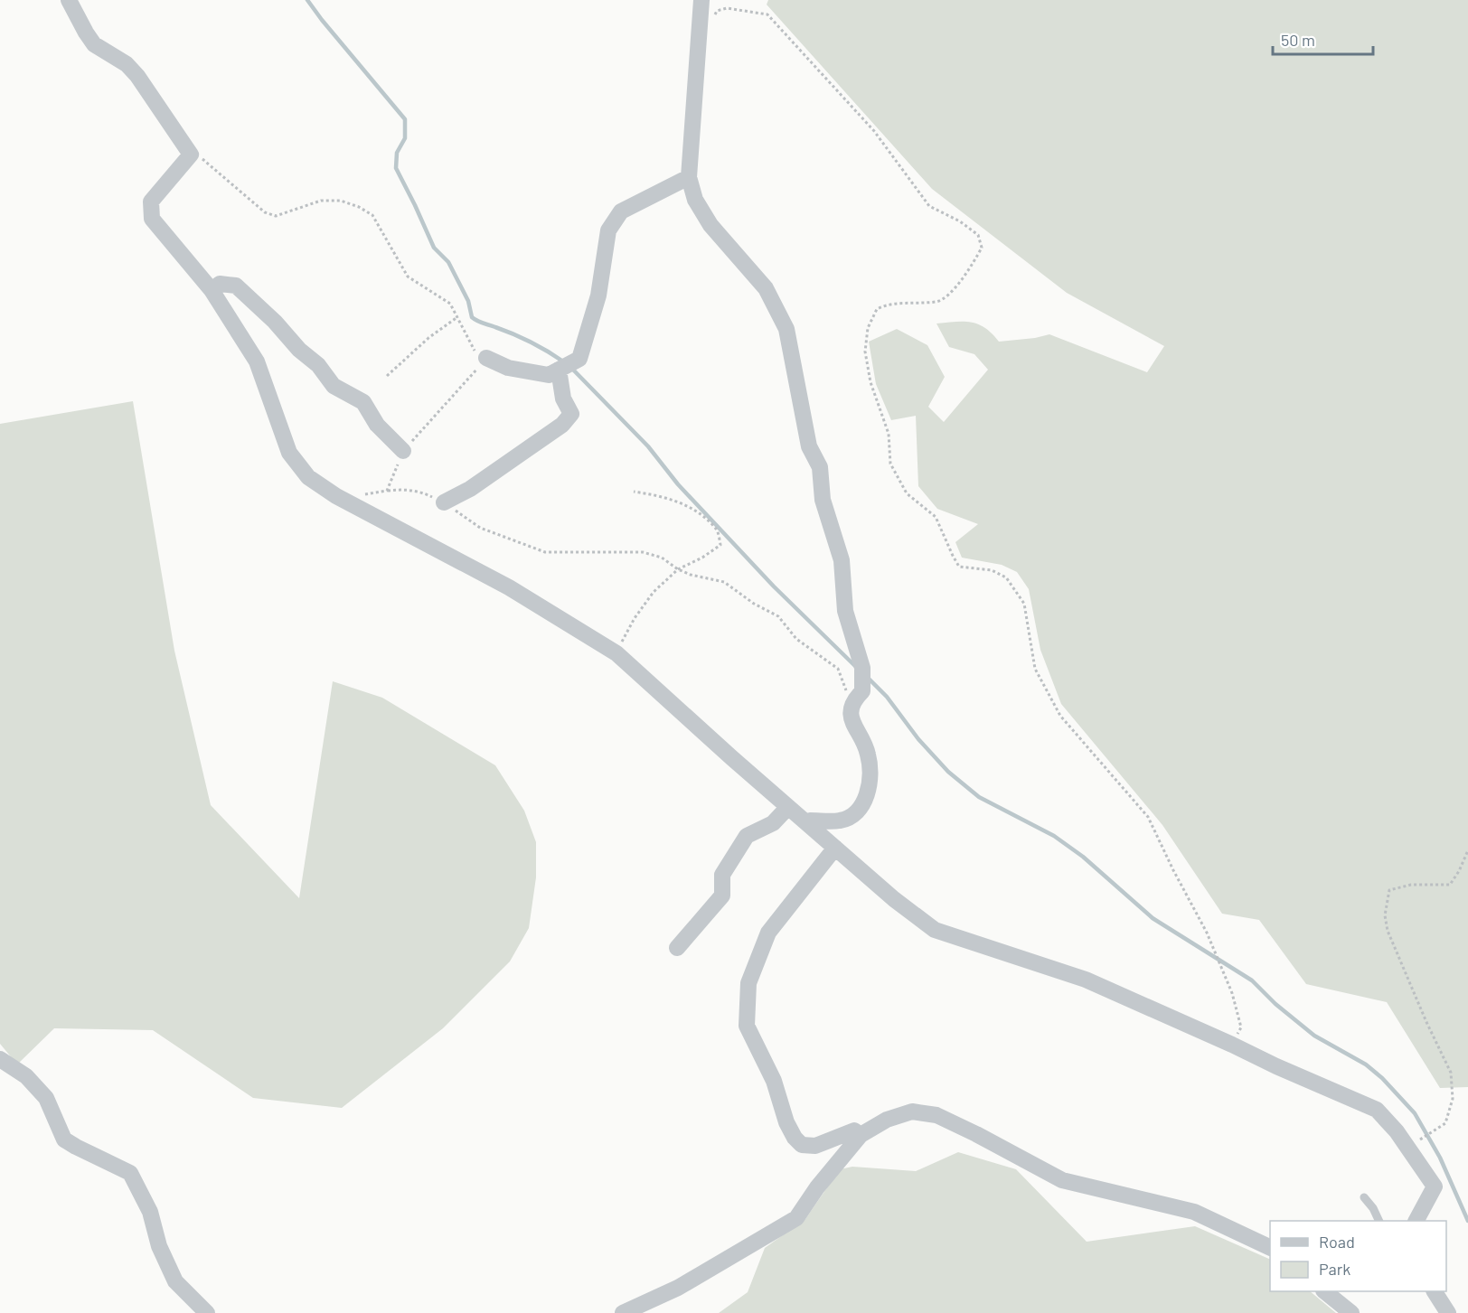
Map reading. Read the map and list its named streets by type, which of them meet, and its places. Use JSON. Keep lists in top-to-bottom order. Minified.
{"legend":["Road","Park"],"scale_bar":"50 m"}
